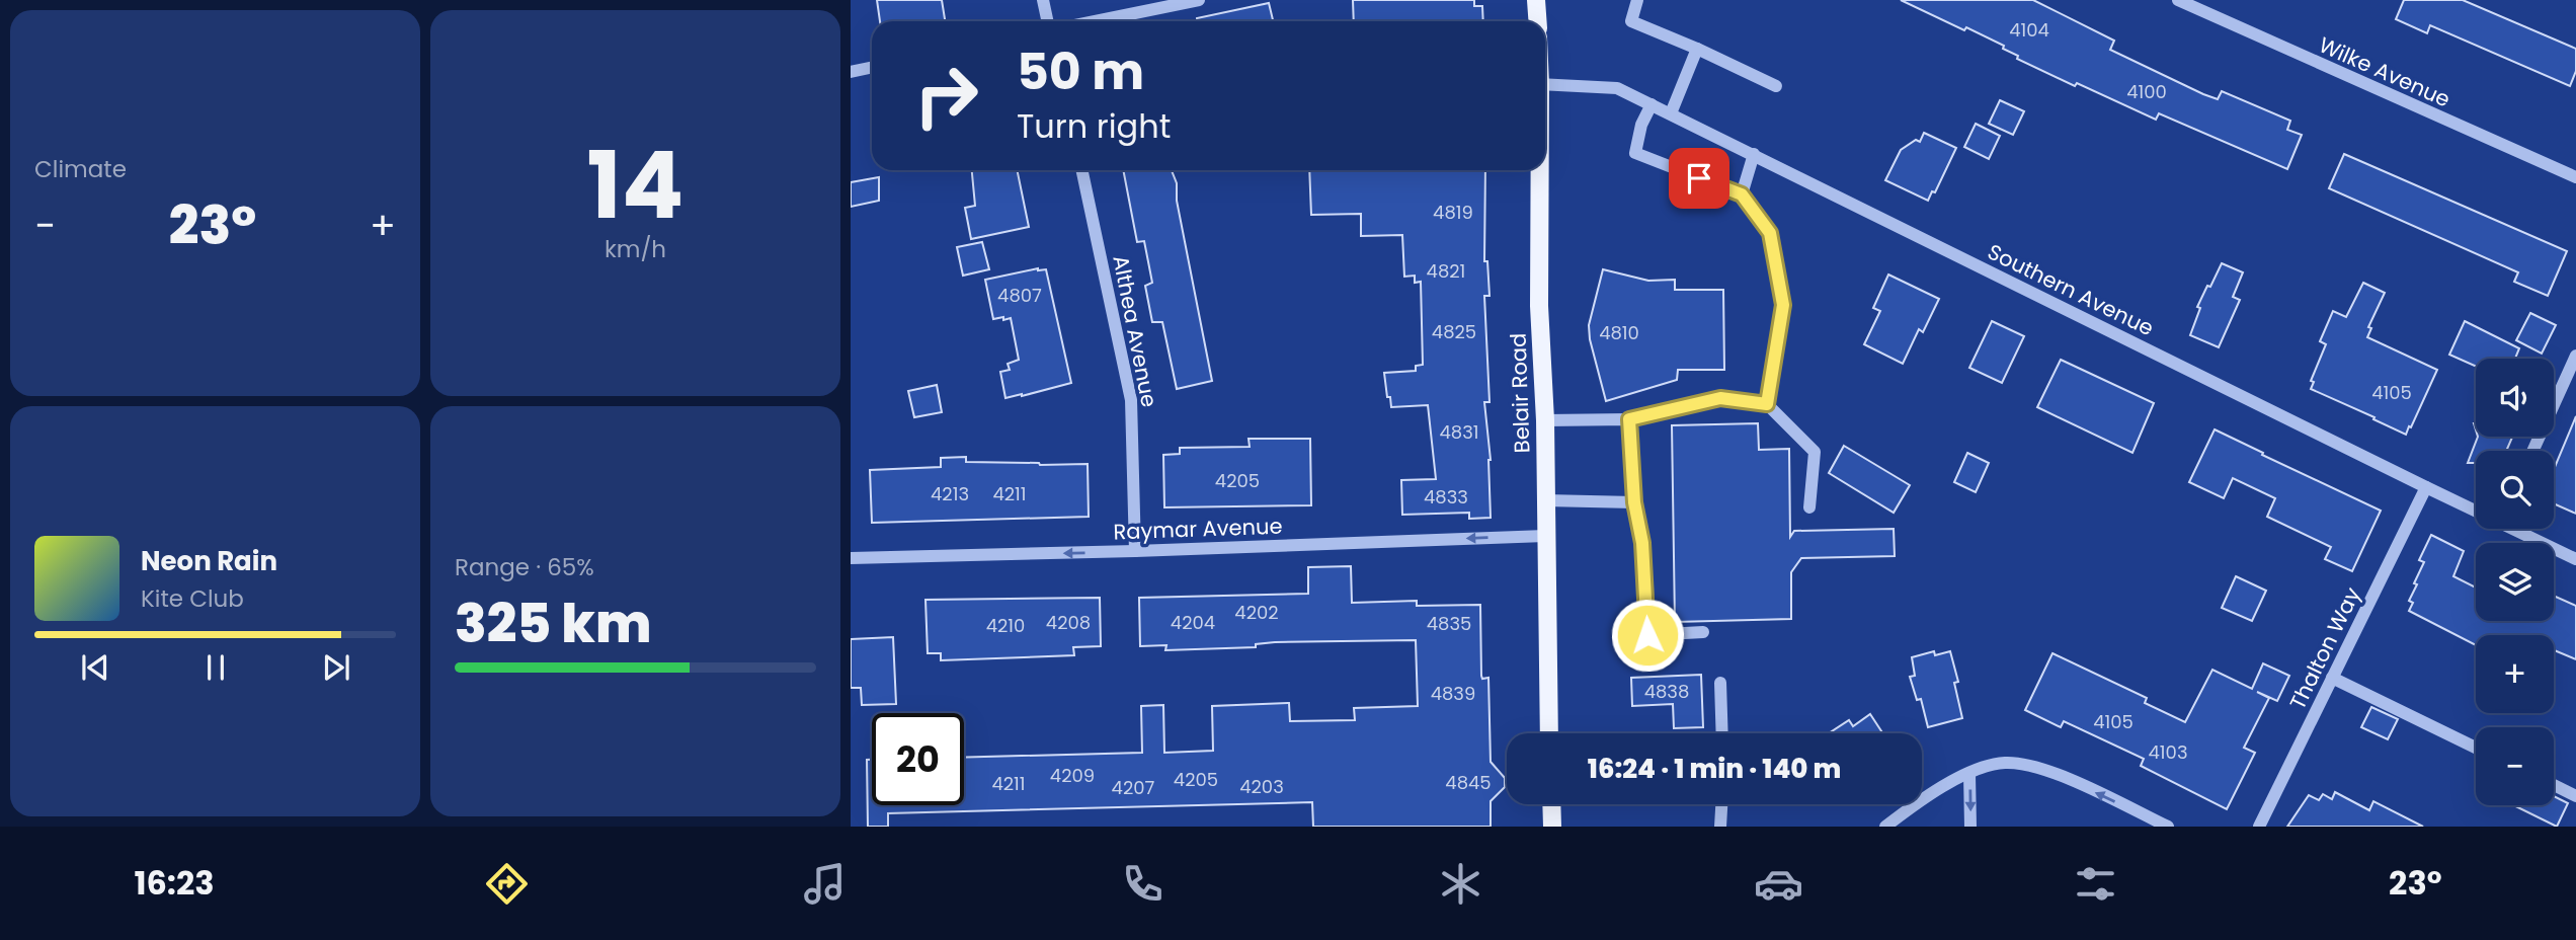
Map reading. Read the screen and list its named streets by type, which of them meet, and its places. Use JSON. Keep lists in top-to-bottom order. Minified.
{"streets":{"main road":["Belair Road"],"street":["Wilke Avenue","Southern Avenue","Althea Avenue","Raymar Avenue","Thalton Way"]},"crossings":[["Southern Avenue","Thalton Way"],["Althea Avenue","Raymar Avenue"],["Belair Road","Raymar Avenue"]],"one_way":["Raymar Avenue"],"house_numbers":["4104","4100","4819","4821","4807","4825","4810","4105","4831","4205","4213","4211","4833","4202","4208","4204","4835","4210","4838","4839","4105","4103","4209","4205","4845","4211","4203","4207"],"page":{"tile":["Climate",["14","km/h"],["Range · 65%","325 km"]],"turn":["50 m","Turn right"],"heat":["−","23°","+"],"map_buttons":["+","−"],"song":["Neon Rain","Kite Club"],"limit":"20","trip":"16:24 · 1 min · 140 m","tabs":["16:23","23°"]}}
